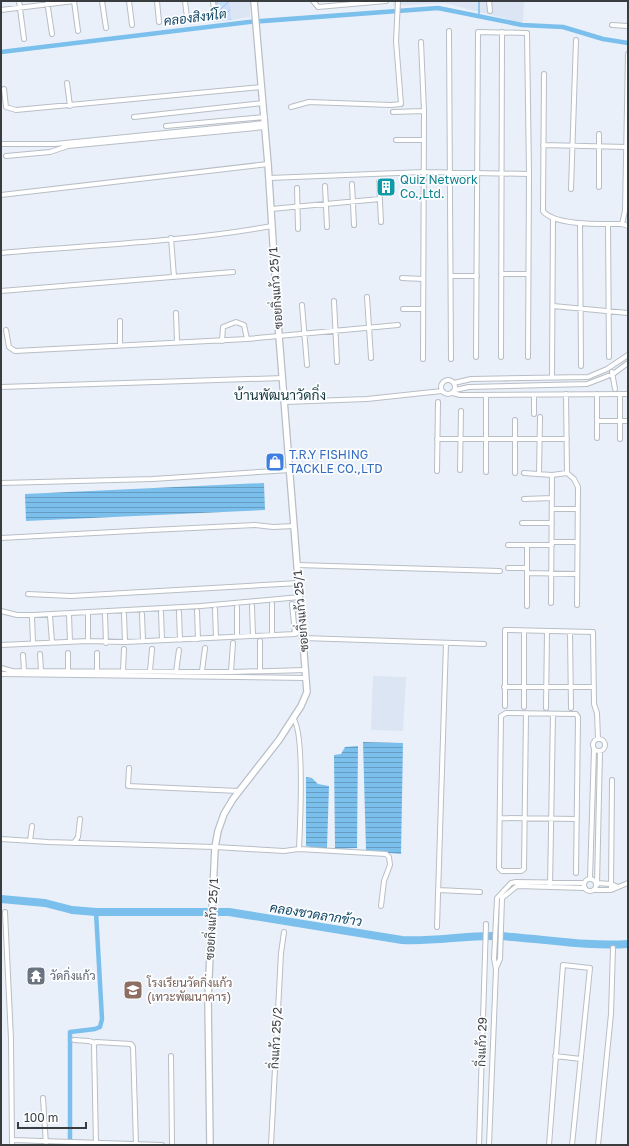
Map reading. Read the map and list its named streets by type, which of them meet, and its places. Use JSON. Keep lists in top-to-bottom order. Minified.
{"streets":{"street":["ซอยกิ่งแก้ว 25/1","กิ่งแก้ว 25/2","กิ่งแก้ว 29"]},"districts":["บ้านพัฒนาวัดกิ่ง"],"water":["คลองสิงห์โต","คลองชวดลากข้าว"],"places":{"building":["Quiz Network Co.,Ltd."],"shop":["T.R.Y FISHING TACKLE CO.,LTD"],"temple":["วัดกิ่งแก้ว"],"school or university":["โรงเรียนวัดกิ่งแก้ว (เทวะพัฒนาคาร)"]},"scale_bar":"100 m"}
